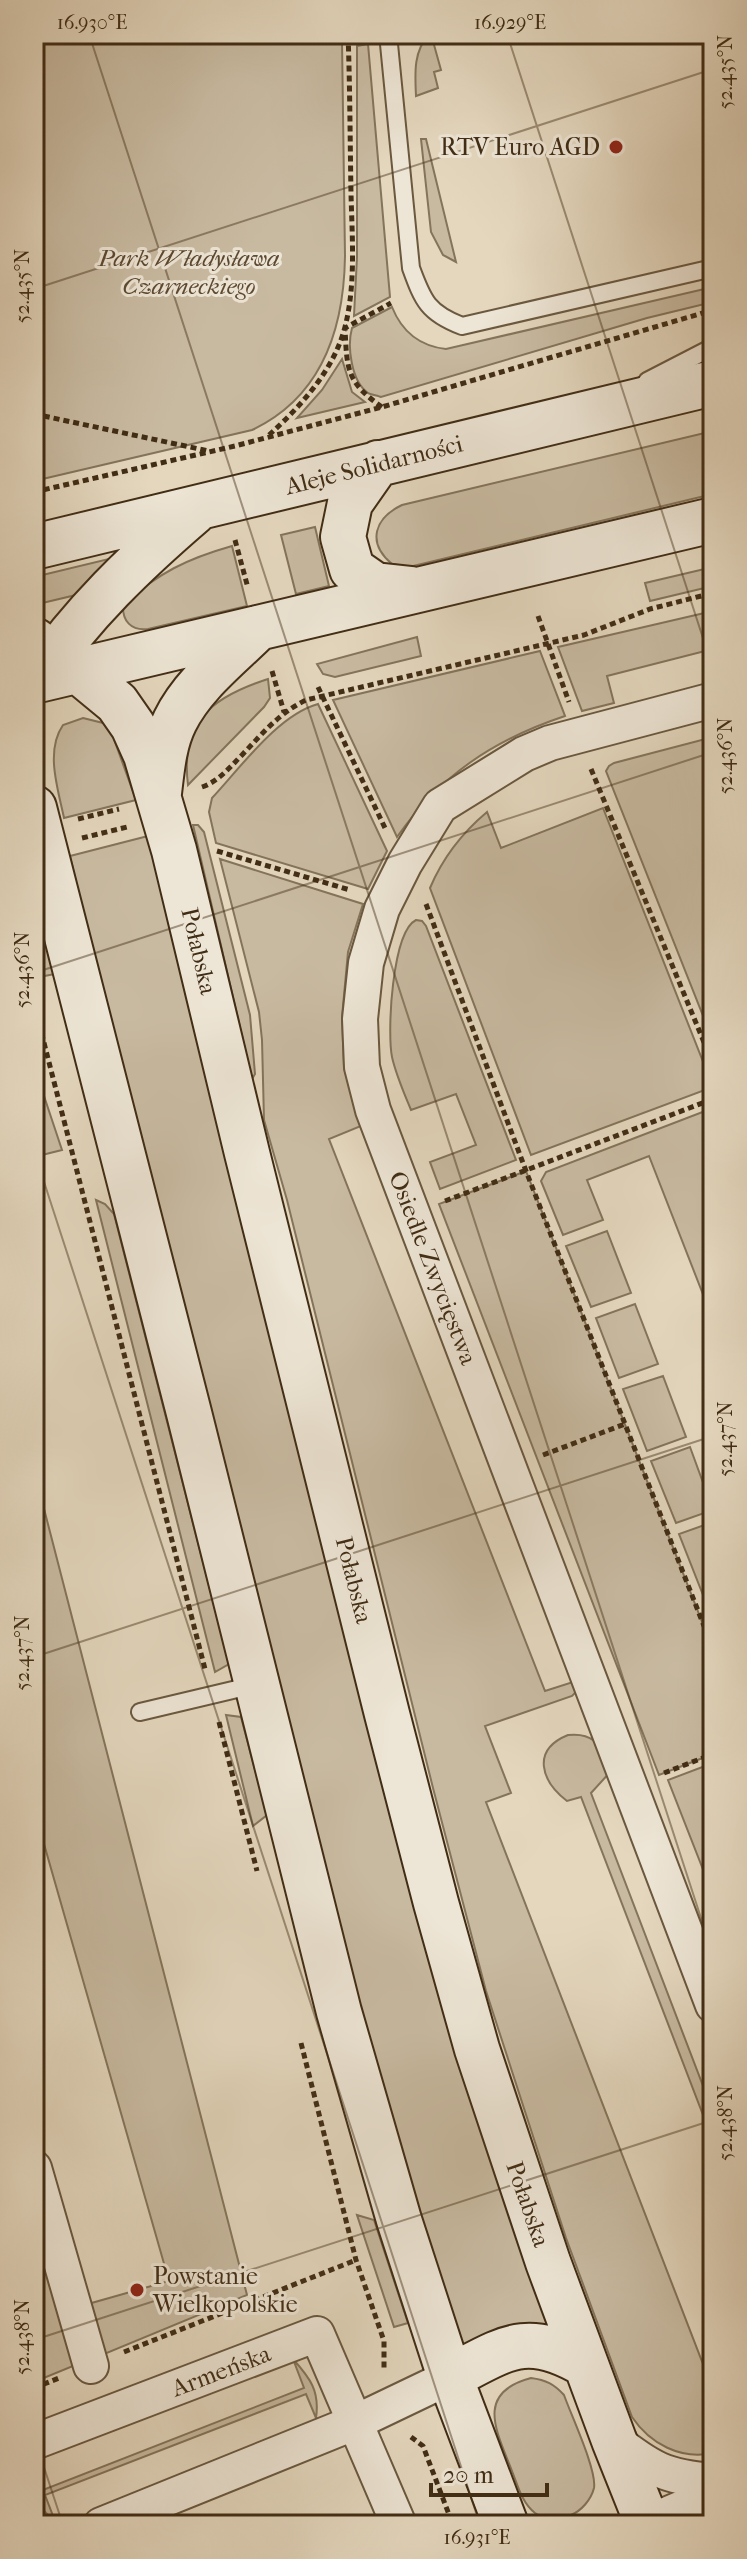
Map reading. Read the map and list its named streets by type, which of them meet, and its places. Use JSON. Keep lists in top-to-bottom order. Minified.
{"streets":{"street":["Aleje Solidarności","Połabska","Osiedle Zwycięstwa","Armeńska"]},"parks":["Park Władysława Czarneckiego"],"places":["RTV Euro AGD","Powstanie Wielkopolskie"],"scale_bar":"20 m","coordinates":["16.930°E","16.929°E","52.435°N","52.436°N","52.437°N","52.438°N","16.931°E"]}
